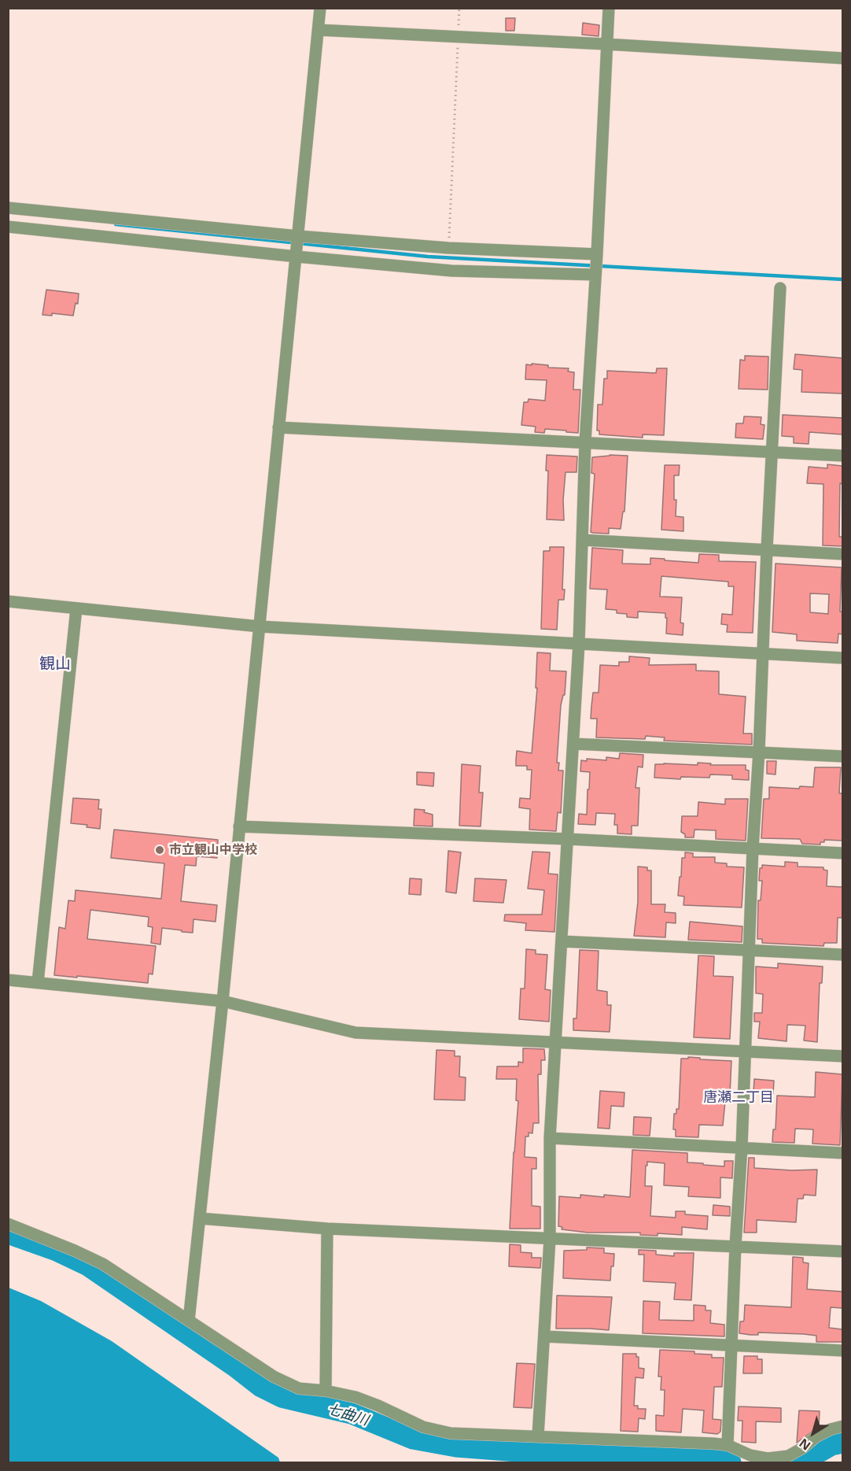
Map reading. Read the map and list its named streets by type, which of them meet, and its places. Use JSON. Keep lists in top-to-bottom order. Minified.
{"districts":["観山","唐瀬二丁目"],"water":["七曲川"],"places":["市立観山中学校"],"north":"bottom left"}
